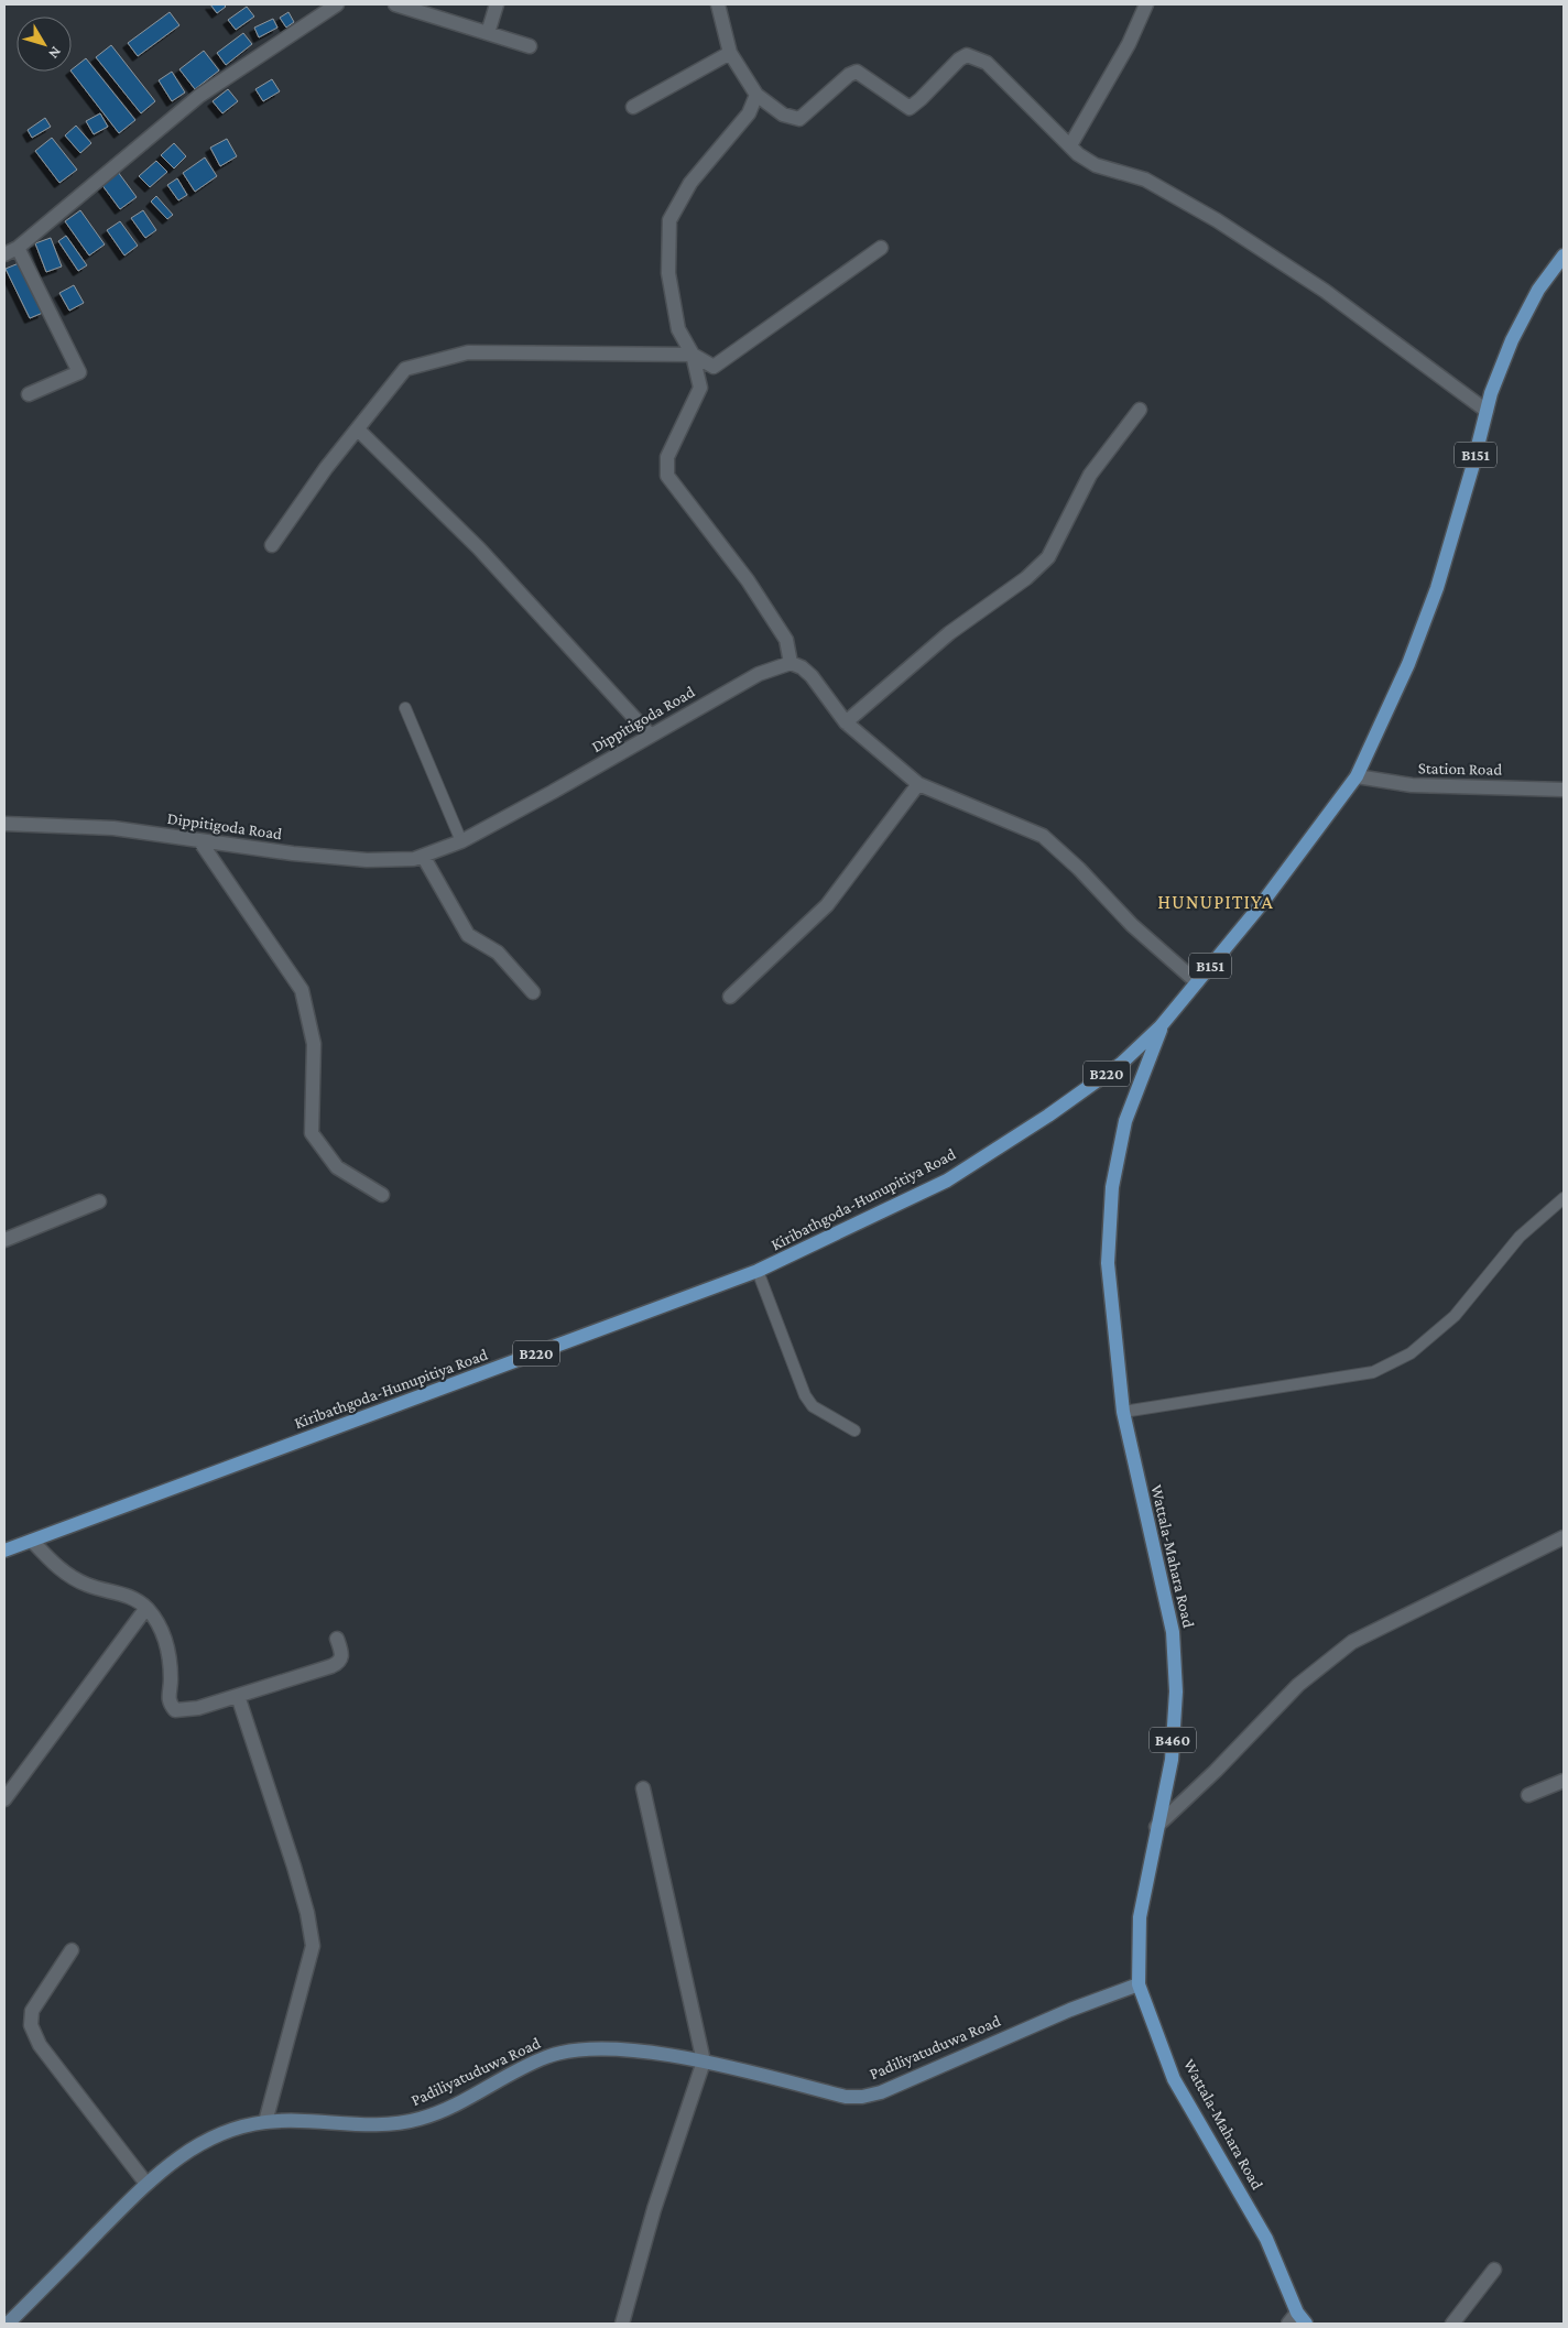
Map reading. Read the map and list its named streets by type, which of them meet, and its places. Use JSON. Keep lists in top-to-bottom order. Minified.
{"streets":{"main road":["B151","B220","Kiribathgoda-Hunupitiya Road","Wattala-Mahara Road","B460"],"street":["Dippitigoda Road","Station Road","Padiliyatuduwa Road"]},"crossings":[["Station Road","Kiribathgoda-Hunupitiya Road"],["Kiribathgoda-Hunupitiya Road","Wattala-Mahara Road"],["Wattala-Mahara Road","Padiliyatuduwa Road"]],"districts":["HUNUPITIYA"],"north":"bottom right"}
